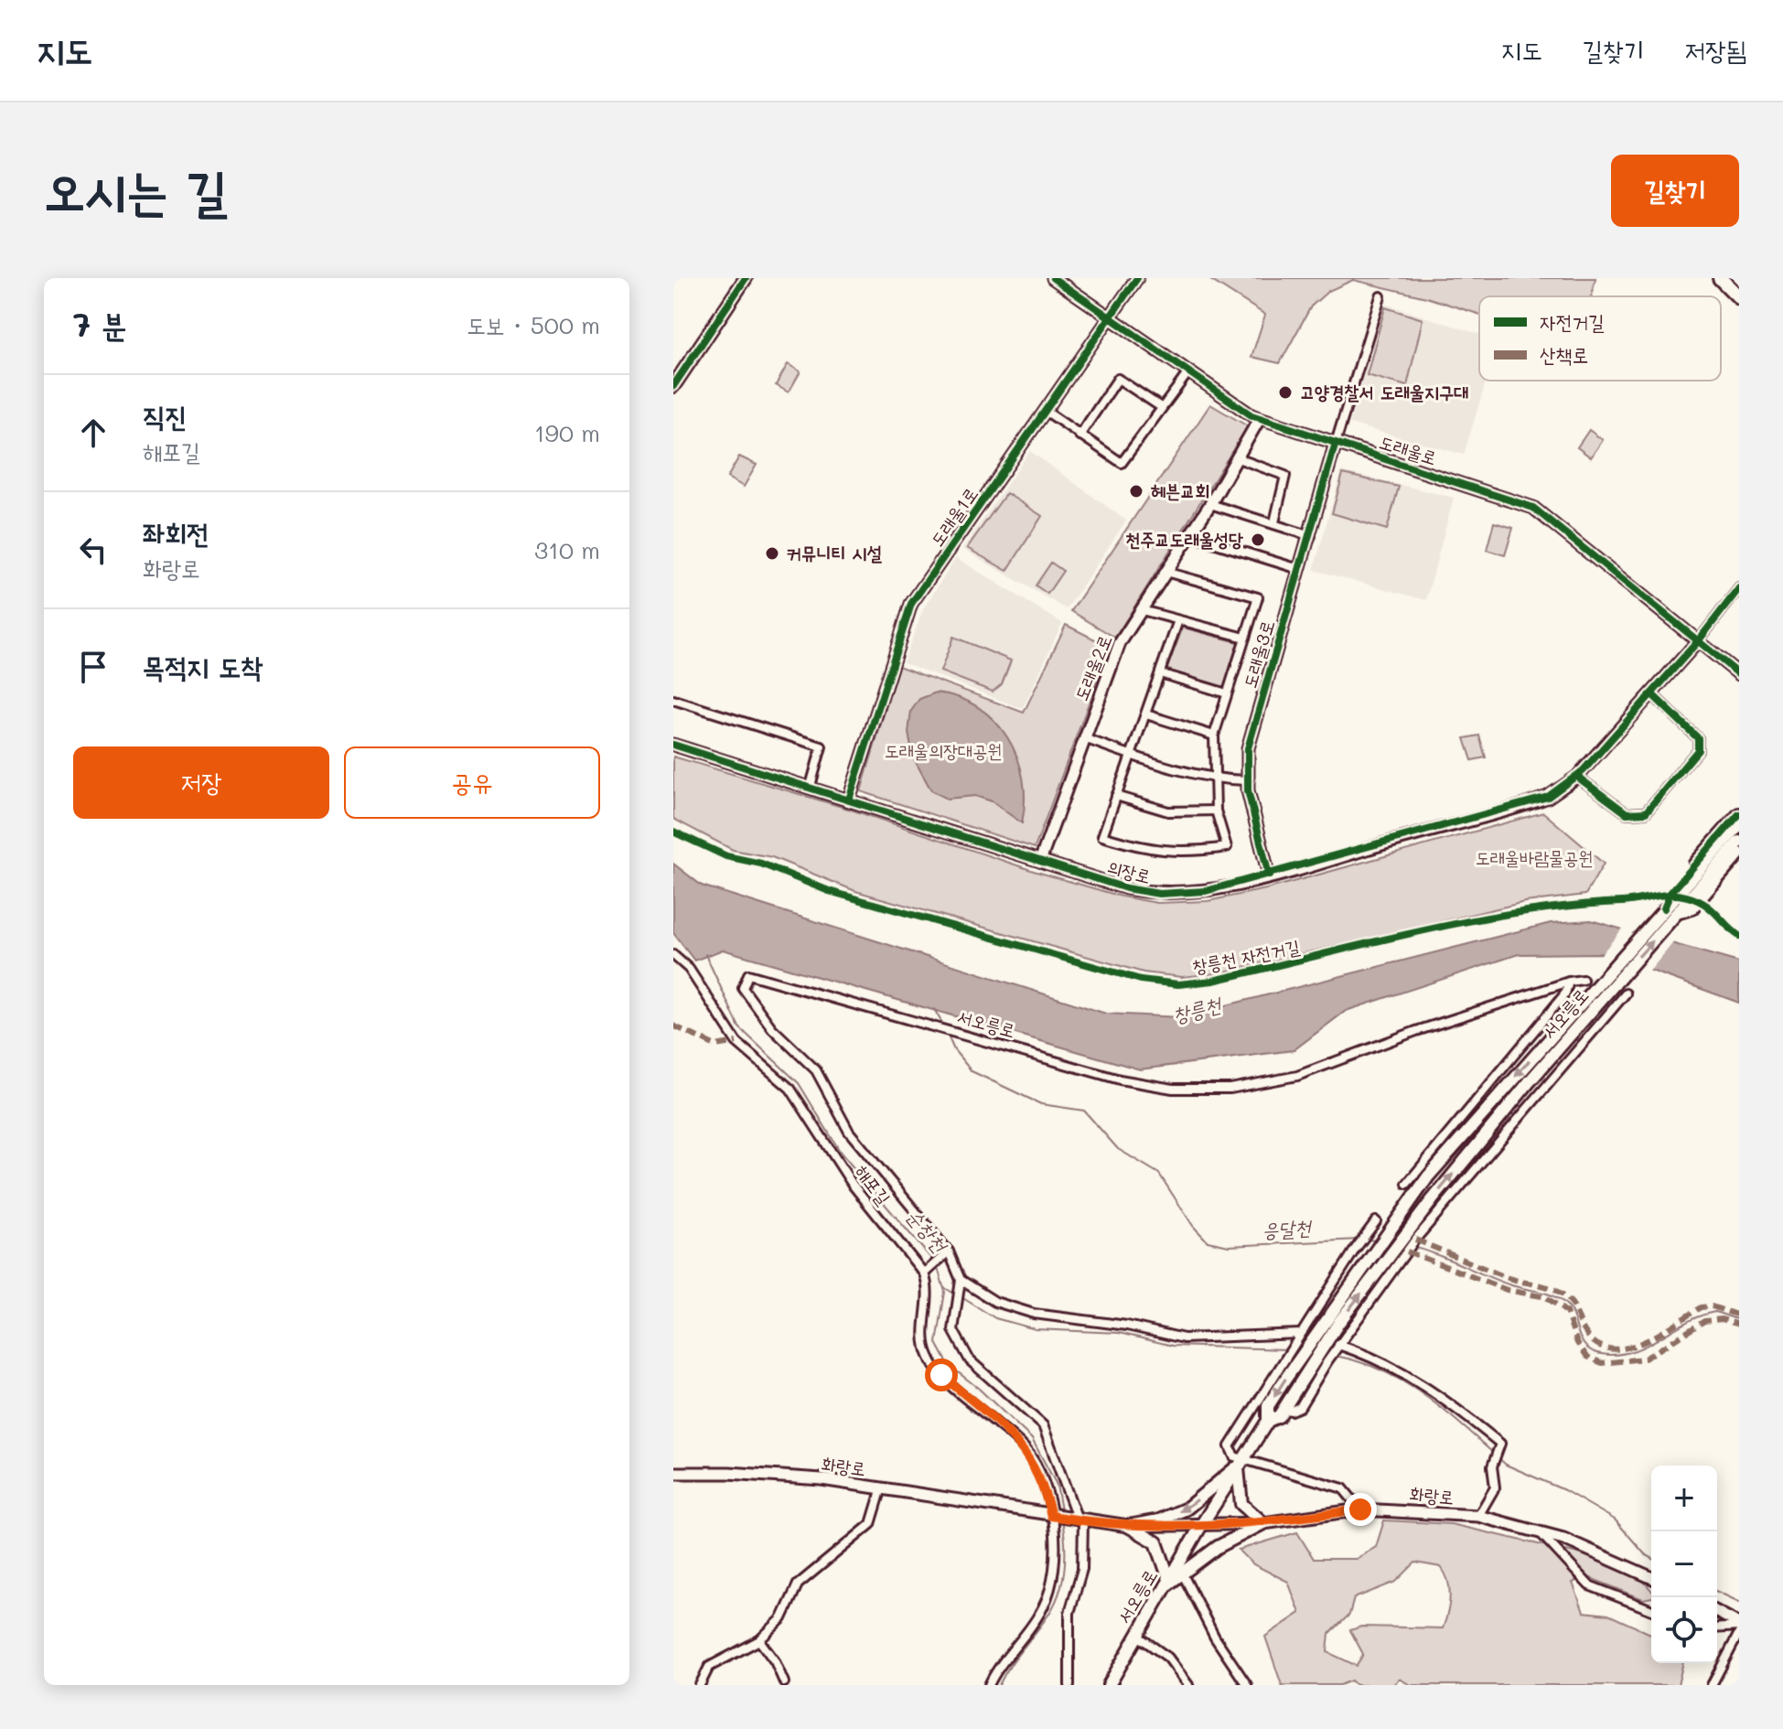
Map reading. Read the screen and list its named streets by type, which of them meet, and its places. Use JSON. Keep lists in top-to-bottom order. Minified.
{"streets":{"main road":["서오릉로"],"street":["도래울로","도래울1로","도래울3로","도래울2로","의장로","해포길","화랑로"],"cycle path":["창릉천 자전거길"]},"crossings":[["도래울로","도래울1로"],["도래울로","도래울3로"],["도래울로","도래울2로"],["도래울로","의장로"],["도래울1로","의장로"],["도래울3로","의장로"],["도래울2로","의장로"],["서오릉로","화랑로"]],"water":["창릉천","응달천","순창천"],"parks":["도래울의장대공원","도래울바람물공원"],"places":["고양경찰서 도래울지구대","헤븐교회","천주교도래울성당","커뮤니티 시설"],"legend":["자전거길","산책로"],"page":{"header":"지도","nav":["지도","길찾기","저장됨"],"buttons":["길찾기",["저장","공유"]],"title":"오시는 길","heading":["7 분","도보 · 500 m"],"list":[["직진","해포길","190 m"],["좌회전","화랑로","310 m"],"목적지 도착"],"map_buttons":["+","−"]}}
